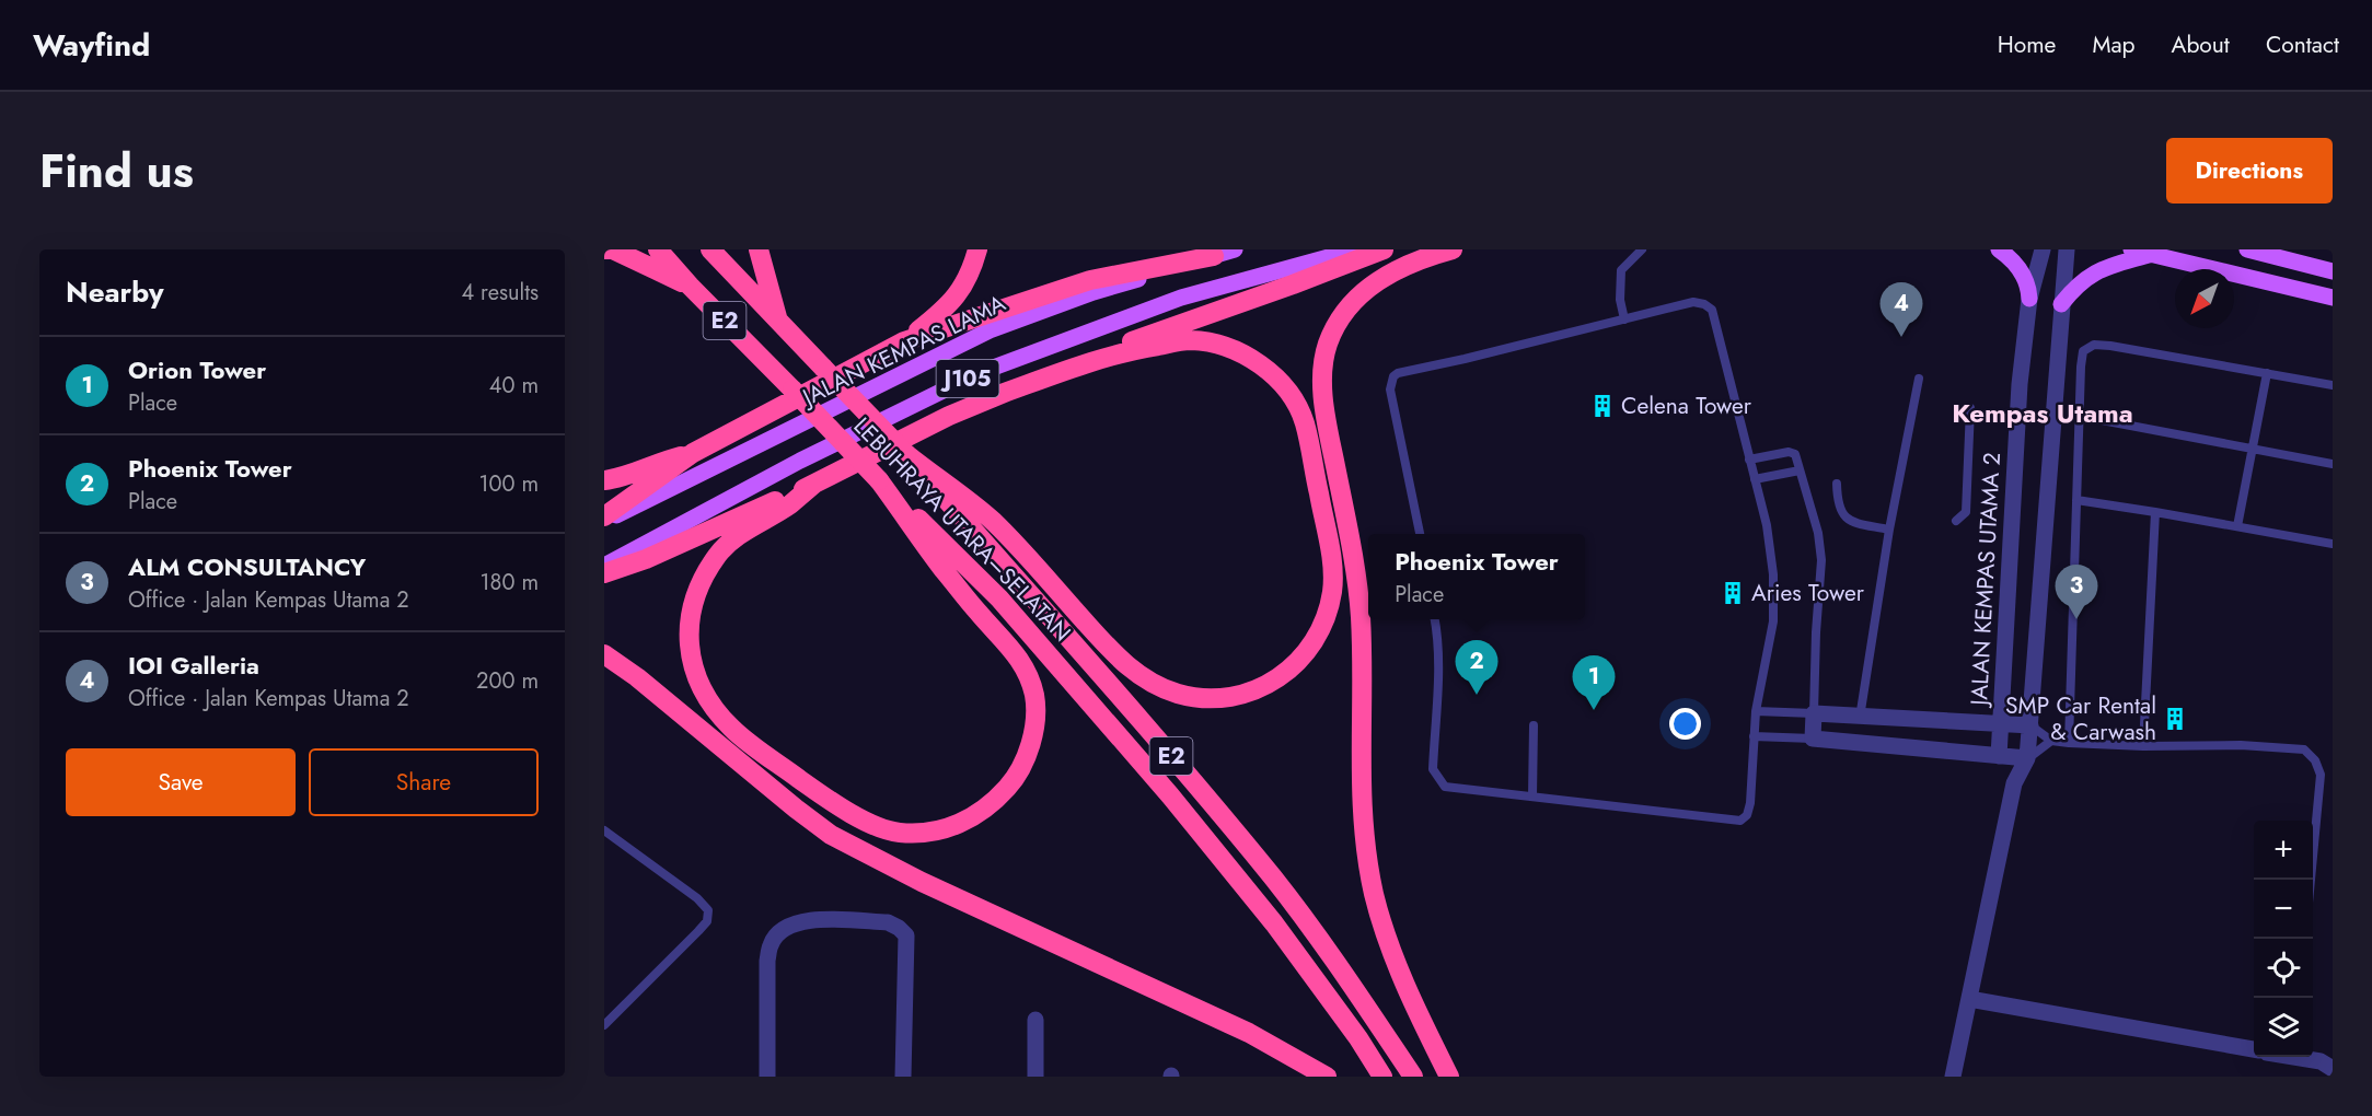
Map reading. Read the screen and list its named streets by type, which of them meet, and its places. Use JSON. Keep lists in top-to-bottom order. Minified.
{"streets":{"highway":["E2","LEBUHRAYA UTARA–SELATAN"],"main road":["JALAN KEMPAS LAMA","J105"],"street":["JALAN KEMPAS UTAMA 2"]},"districts":["Kempas Utama"],"places":{"building":["Celena Tower","Aries Tower","SMP Car Rental & Carwash"]},"north":"bottom left","page":{"header":"Wayfind","nav":["Home","Map","About","Contact"],"title":"Find us","buttons":["Directions",["Save","Share"]],"heading":["Nearby","4 results"],"pins":["4","3","2","1"],"list":[{"mark":"1","name":"Orion Tower","note":"Place","value":"40 m"},{"mark":"2","name":"Phoenix Tower","note":"Place","value":"100 m"},{"mark":"3","name":"ALM CONSULTANCY","note":"Office · Jalan Kempas Utama 2","value":"180 m"},{"mark":"4","name":"IOI Galleria","note":"Office · Jalan Kempas Utama 2","value":"200 m"}],"popup":["Phoenix Tower","Place"],"map_buttons":["+","−"]}}
